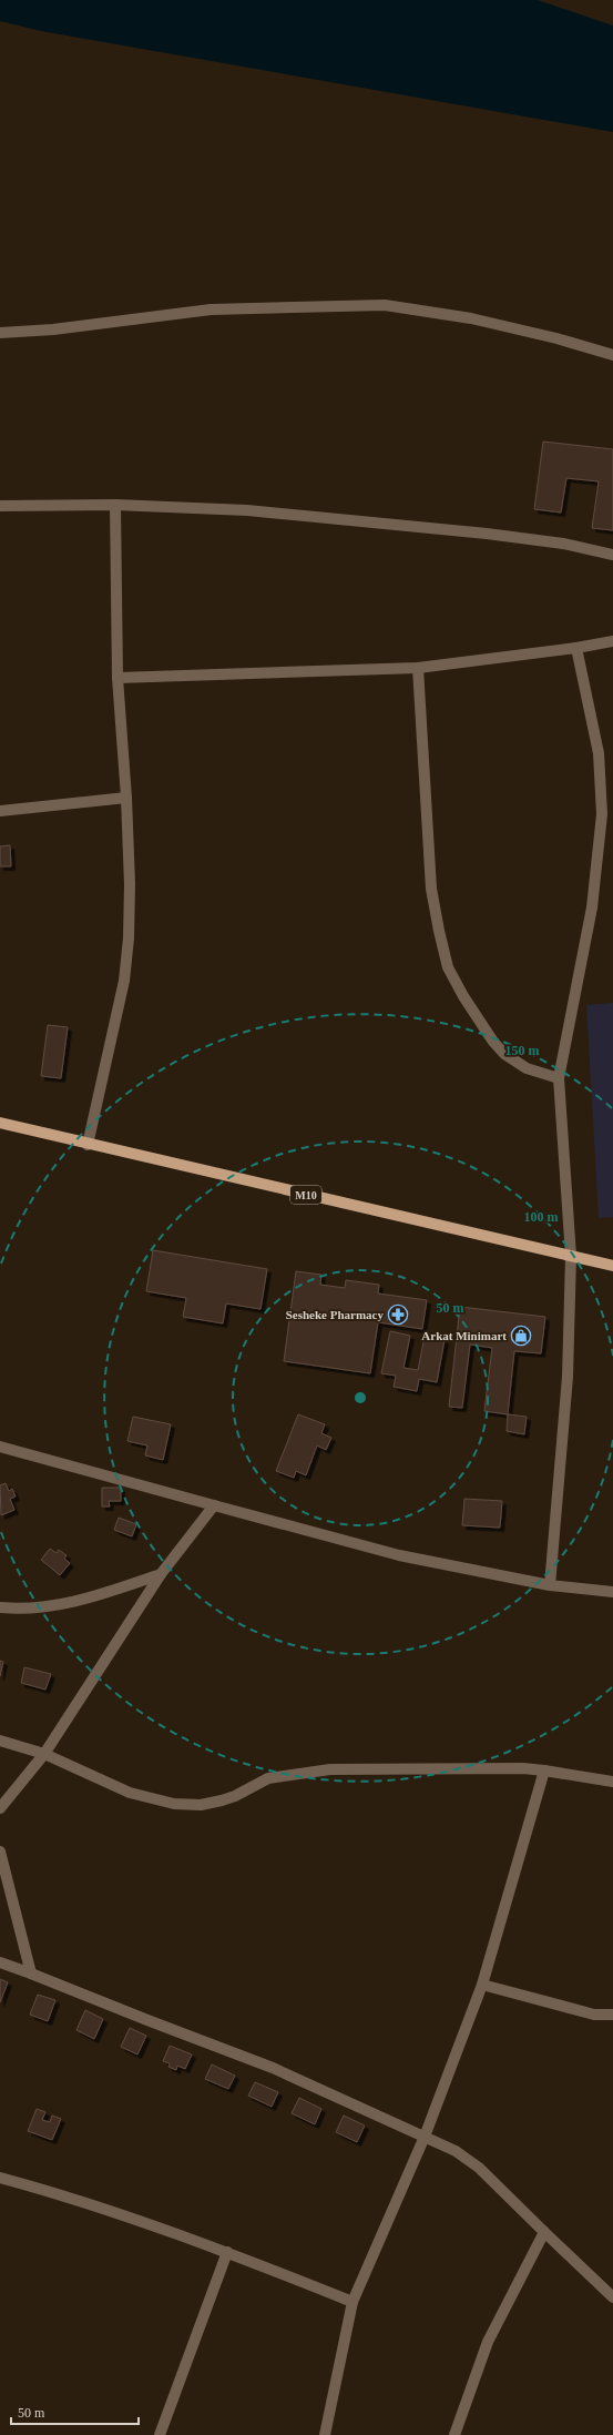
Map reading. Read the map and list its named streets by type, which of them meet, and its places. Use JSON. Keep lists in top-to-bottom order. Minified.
{"streets":{"main road":["M10"]},"places":{"pharmacy":["Sesheke Pharmacy"],"shop":["Arkat Minimart"]},"scale_bar":"50 m","rings":["150 m","100 m","50 m"]}
